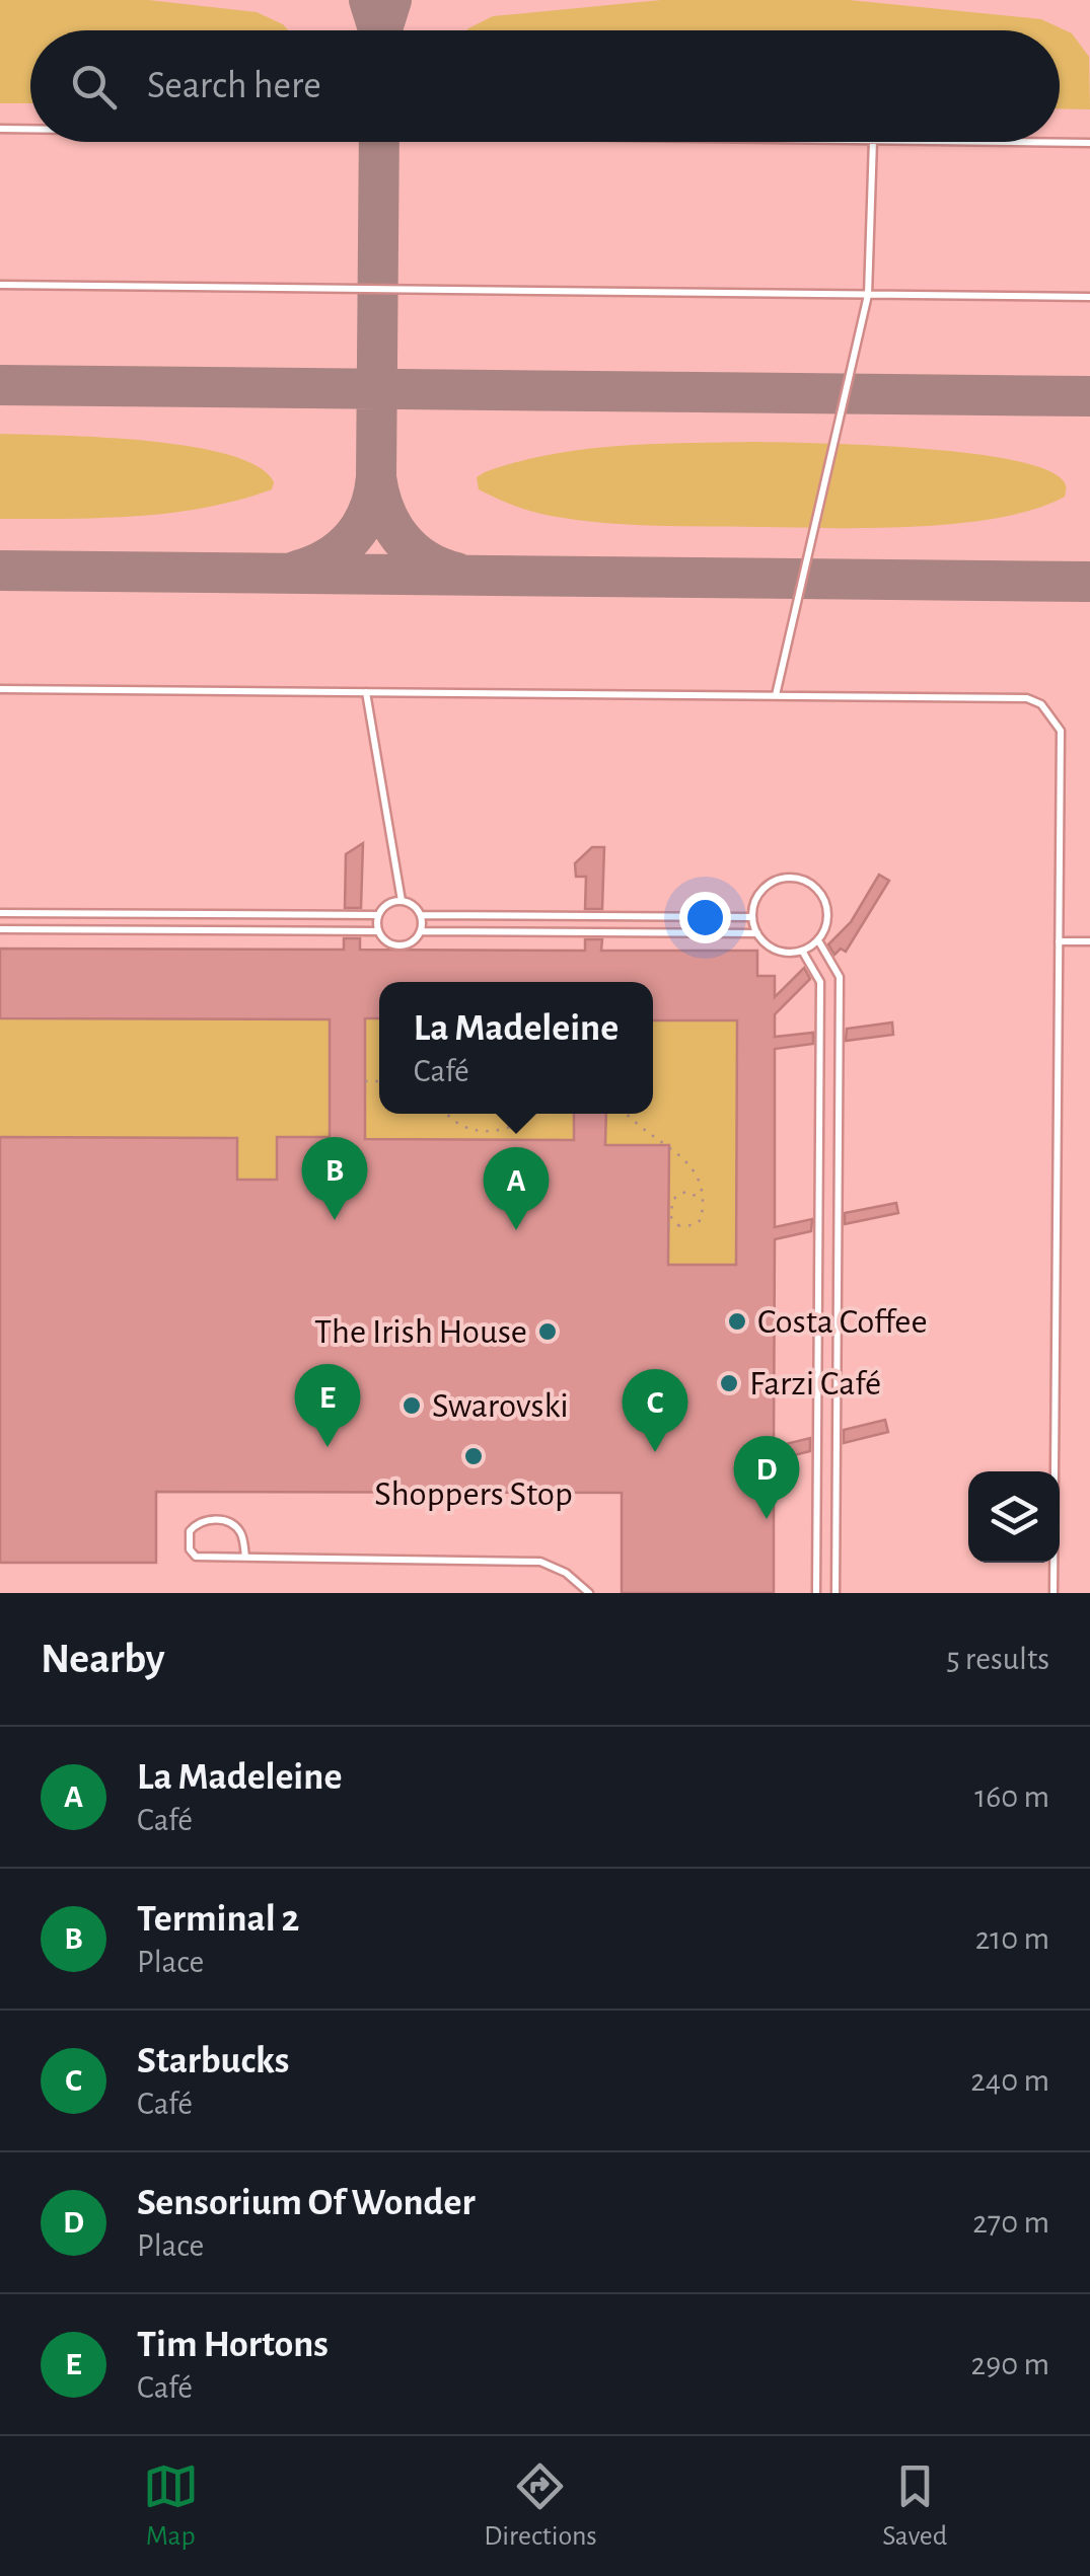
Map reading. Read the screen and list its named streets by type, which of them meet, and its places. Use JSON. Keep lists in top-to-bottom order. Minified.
{"places":["Costa Coffee","The Irish House","Farzi Café","Swarovski","Shoppers Stop"],"page":{"search":"Search here","popup":["La Madeleine","Café"],"pins":["B","A","E","C","D"],"heading":["Nearby","5 results"],"list":[{"mark":"A","name":"La Madeleine","note":"Café","value":"160 m"},{"mark":"B","name":"Terminal 2","note":"Place","value":"210 m"},{"mark":"C","name":"Starbucks","note":"Café","value":"240 m"},{"mark":"D","name":"Sensorium Of Wonder","note":"Place","value":"270 m"},{"mark":"E","name":"Tim Hortons","note":"Café","value":"290 m"}],"nav":["Map","Directions","Saved"]}}
